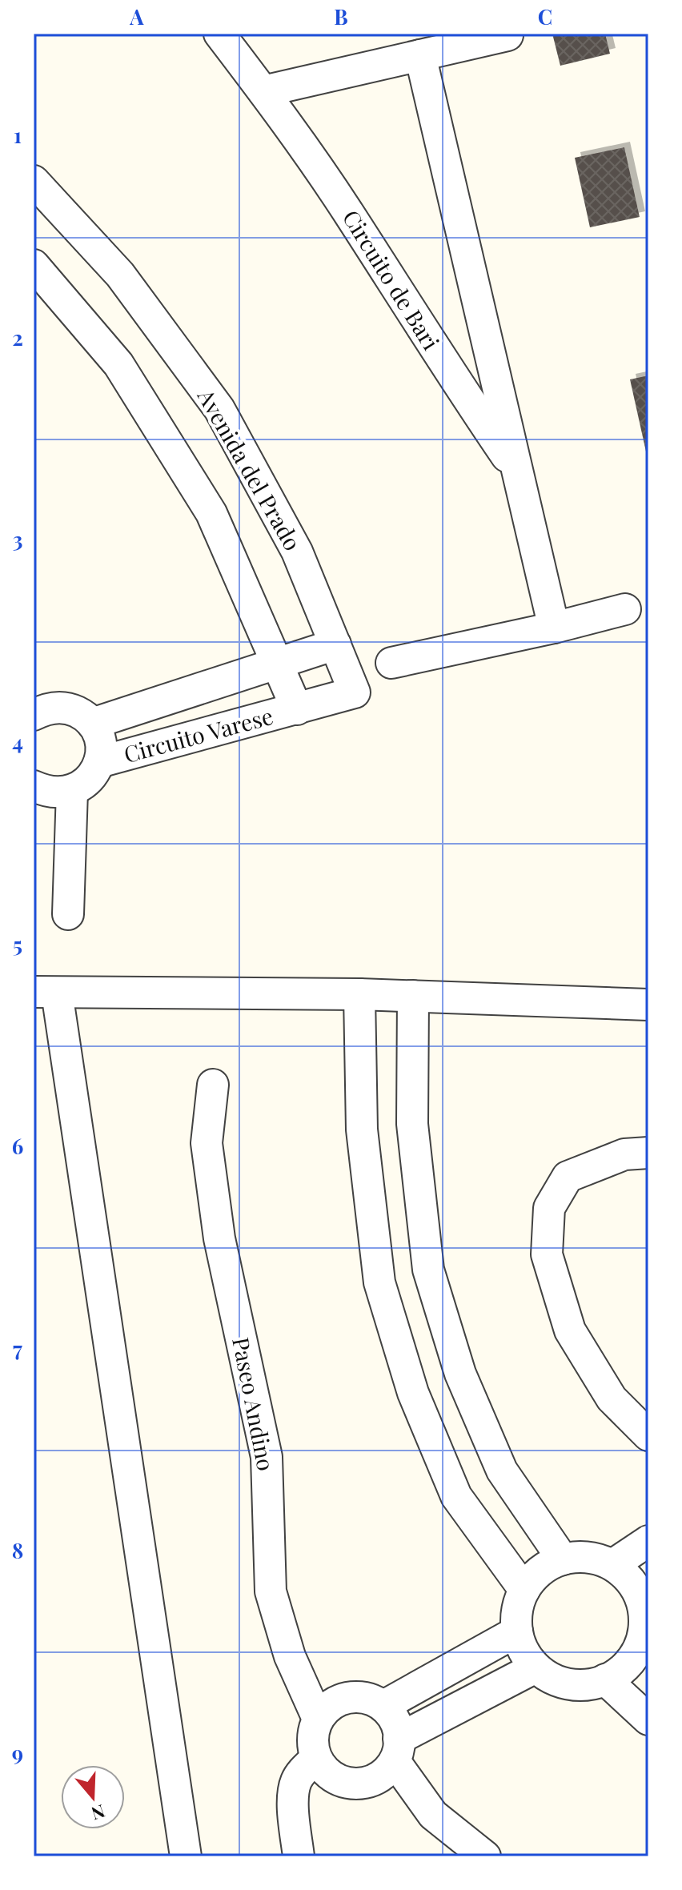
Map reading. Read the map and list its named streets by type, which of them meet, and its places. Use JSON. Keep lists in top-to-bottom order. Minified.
{"streets":{"street":["Circuito de Bari","Avenida del Prado","Circuito Varese","Paseo Andino"]},"crossings":[["Avenida del Prado","Circuito Varese"]],"north":"bottom","grid":{"columns":["A","B","C"],"rows":["1","2","3","4","5","6","7","8","9"]}}
